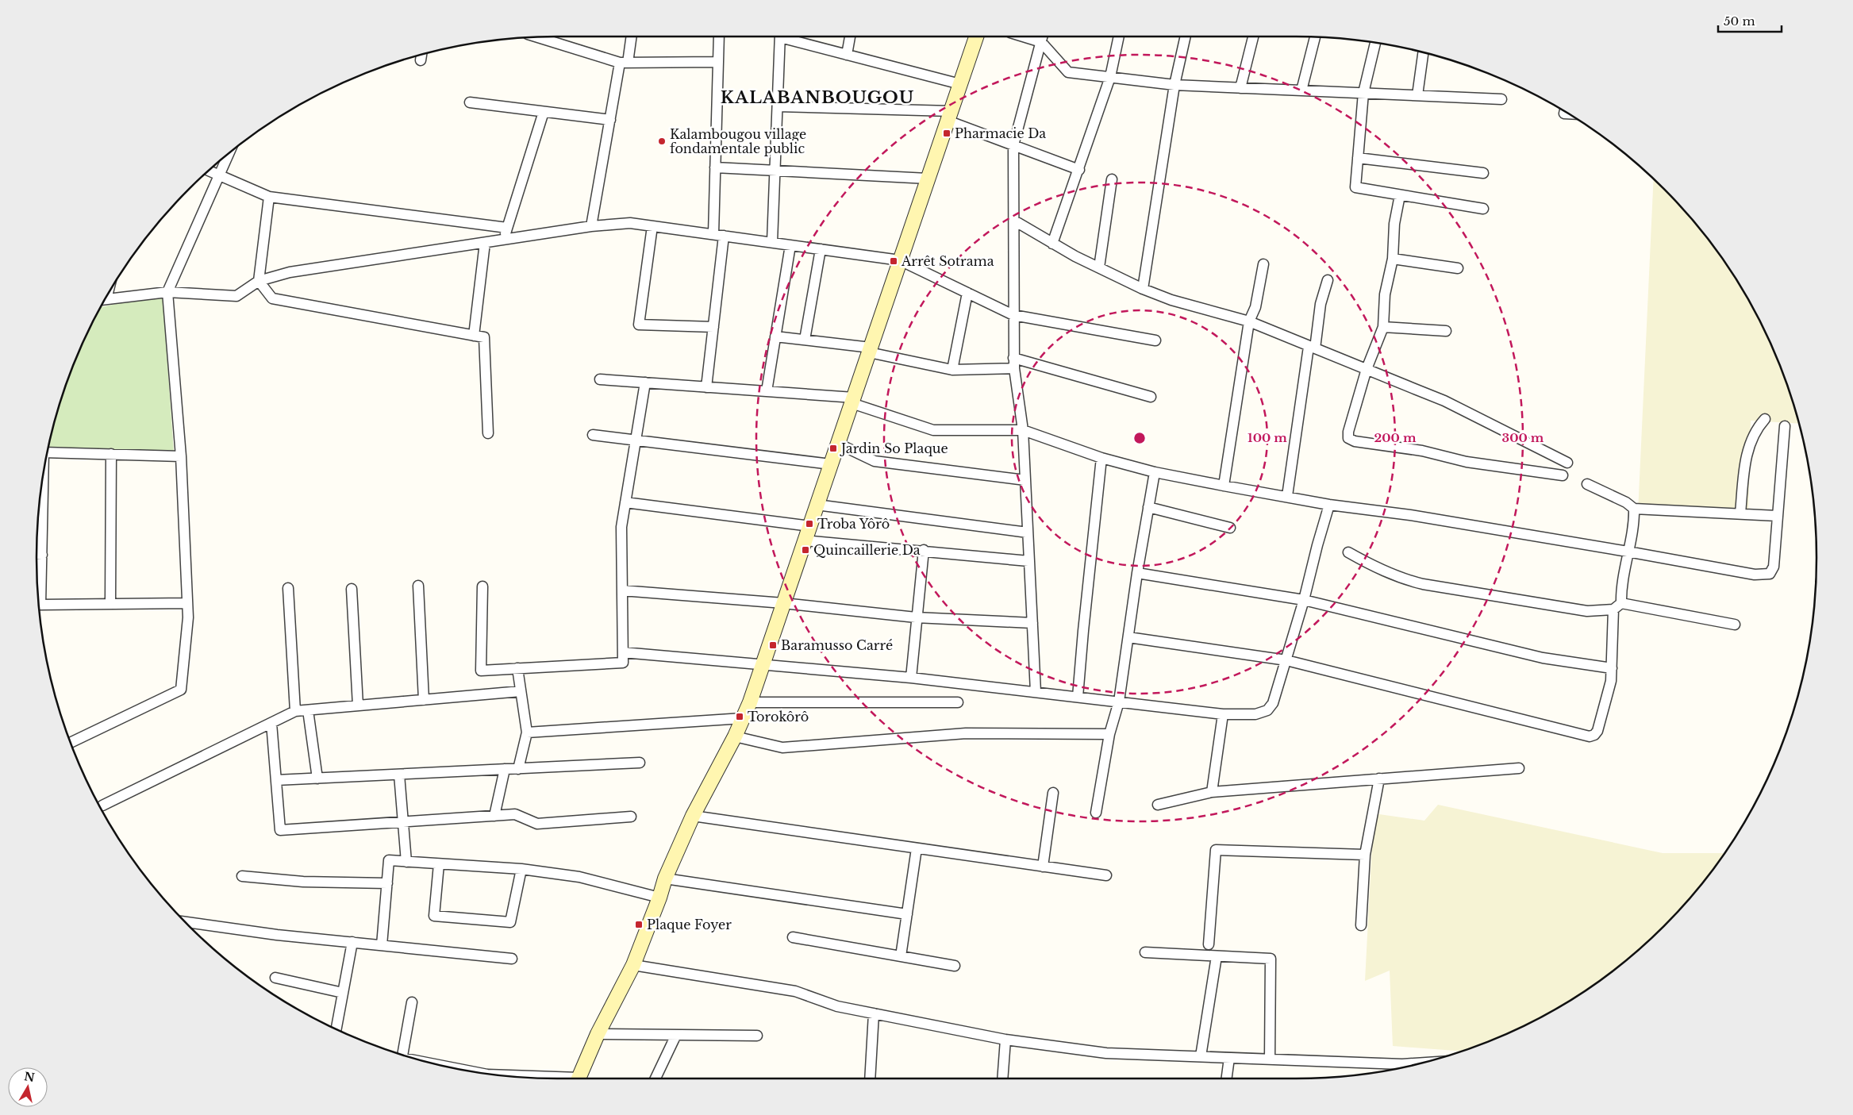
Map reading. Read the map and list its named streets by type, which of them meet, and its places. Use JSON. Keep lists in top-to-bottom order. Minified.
{"districts":["KALABANBOUGOU"],"places":{"transit":["Pharmacie Da","Arrêt Sotrama","Jardin So Plaque","Troba Yôrô","Quincaillerie Da","Baramusso Carré","Torokôrô","Plaque Foyer"],"other":["Kalambougou village fondamentale public"]},"scale_bar":"50 m","north":"top","rings":["100 m","200 m","300 m"]}
